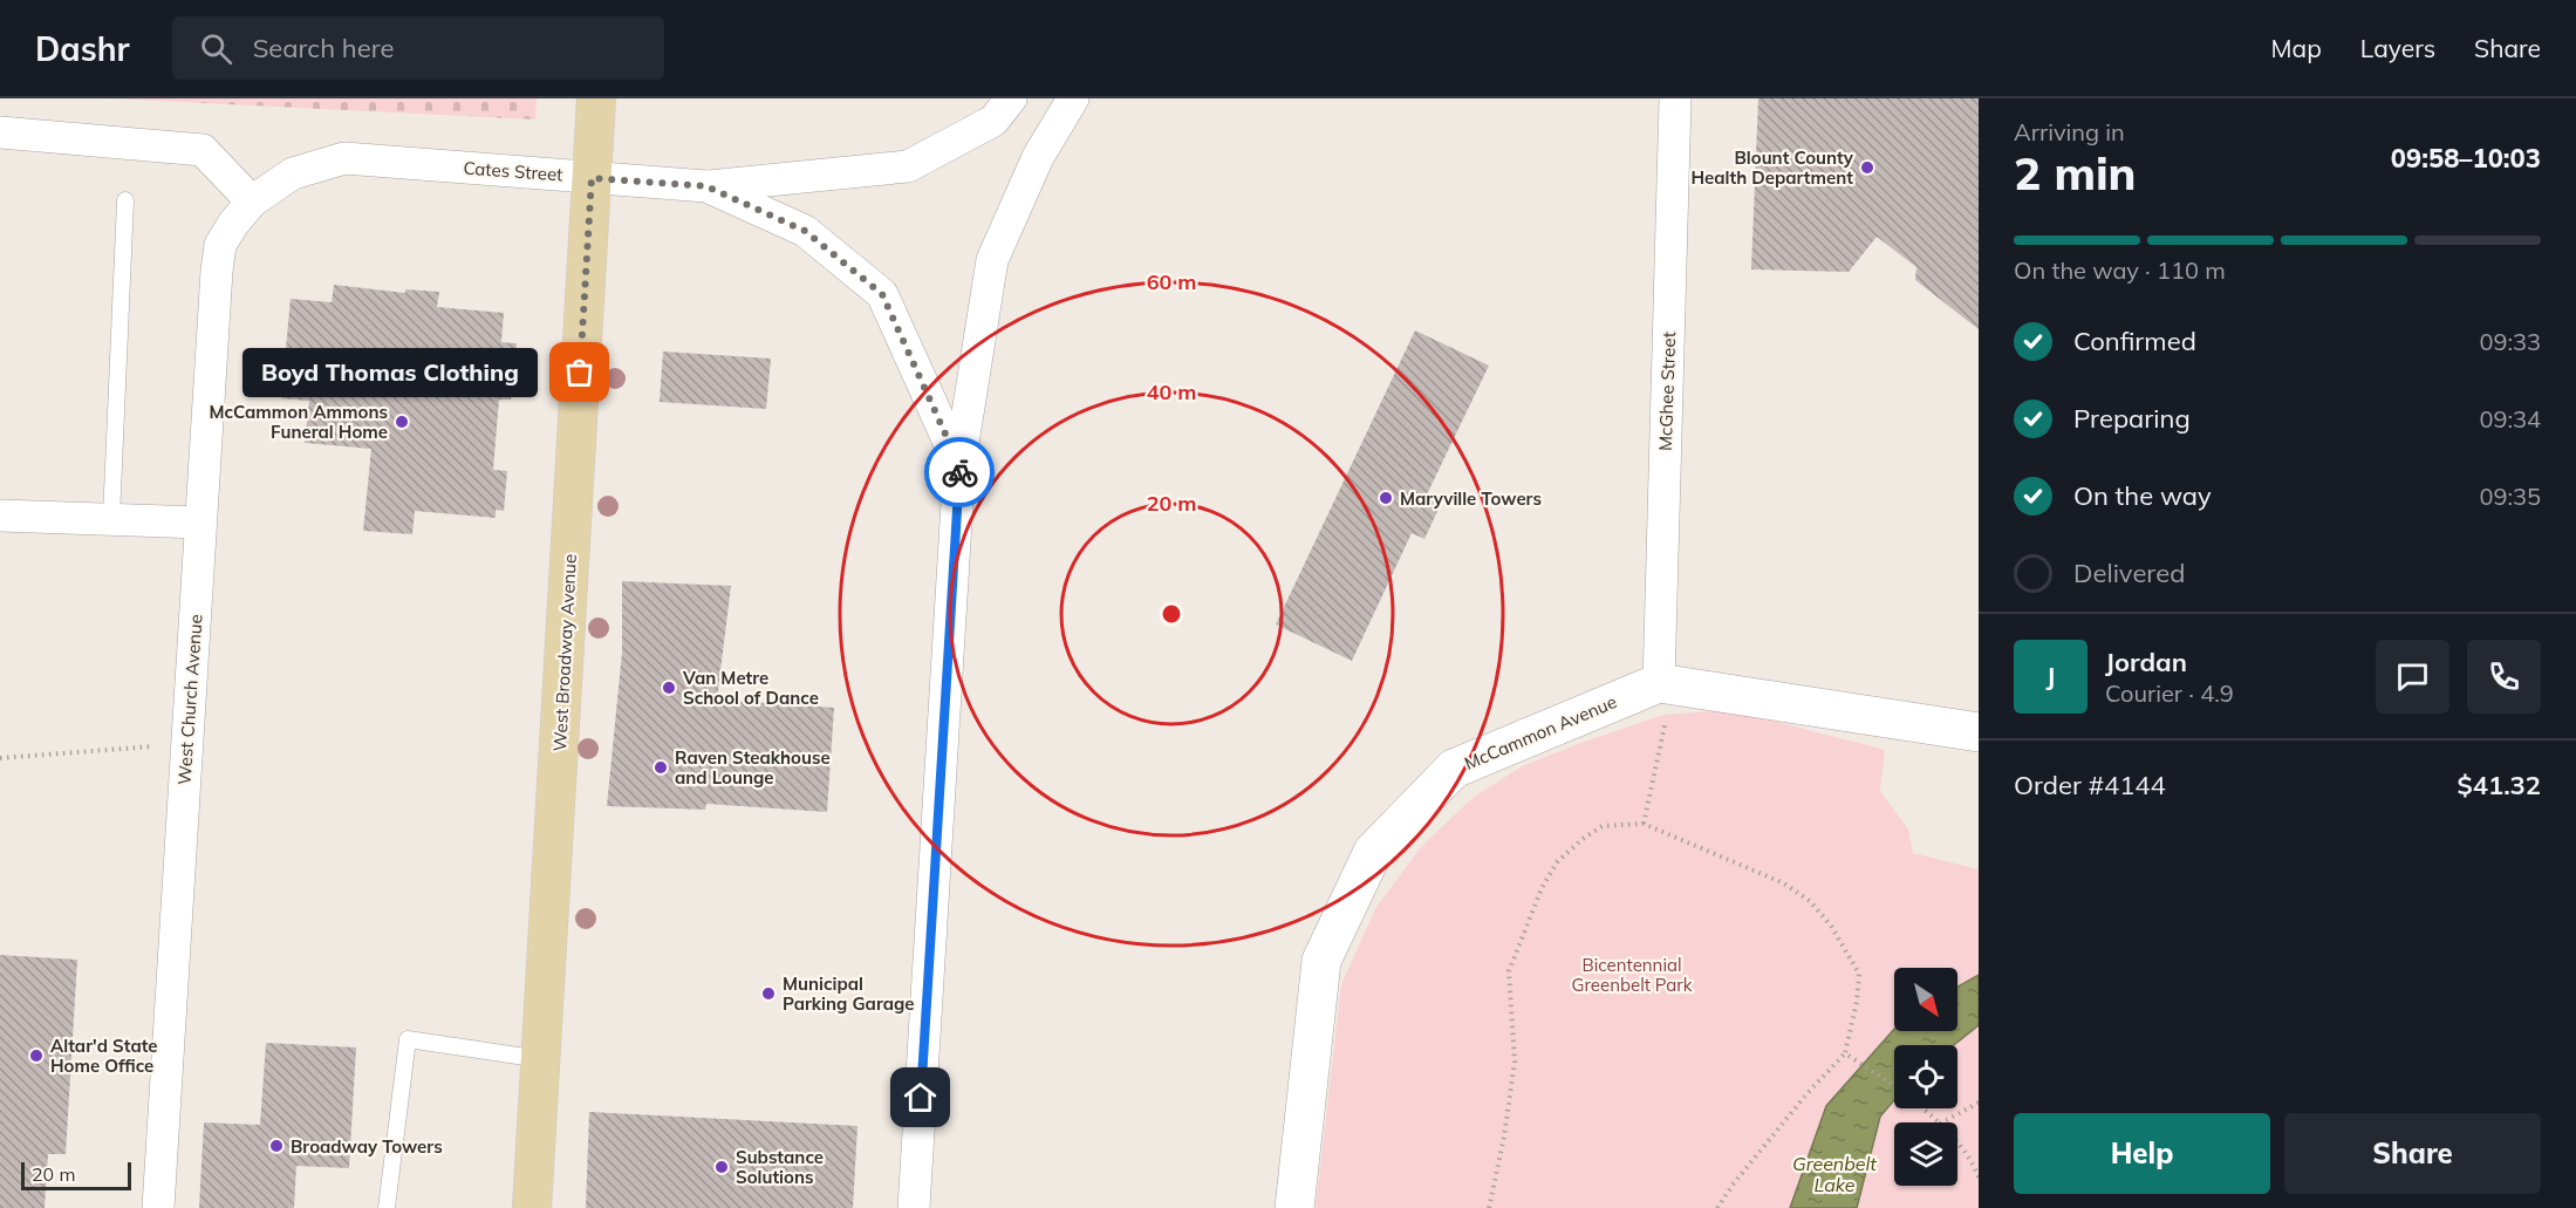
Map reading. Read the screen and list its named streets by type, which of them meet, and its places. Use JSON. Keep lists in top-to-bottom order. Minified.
{"streets":{"main road":["West Broadway Avenue"],"street":["Cates Street","McGhee Street","West Church Avenue","McCammon Avenue"]},"crossings":[["Cates Street","West Broadway Avenue"],["Cates Street","West Church Avenue"],["McGhee Street","McCammon Avenue"]],"water":["Greenbelt Lake"],"parks":["Bicentennial Greenbelt Park"],"places":["Blount County Health Department","Boyd Thomas Clothing","McCammon Ammons Funeral Home","Maryville Towers","Van Metre School of Dance","Raven Steakhouse and Lounge","Municipal Parking Garage","Altar'd State Home Office","Broadway Towers","Substance Solutions"],"scale_bar":"20 m","north":"bottom right","page":{"header":"Dashr","search":"Search here","nav":["Map","Layers","Share"],"heading":["2 min","Arriving in","09:58–10:03"],"panel":["Jordan","Courier · 4.9","Order #4144","$41.32"],"bar":"On the way · 110 m","list":[["Confirmed","09:33"],["Preparing","09:34"],["On the way","09:35"],"Delivered"],"bubble":"Boyd Thomas Clothing","round":"J","buttons":["Help","Share"],"scale":"20 m"},"rings":["60 m","40 m","20 m"]}
